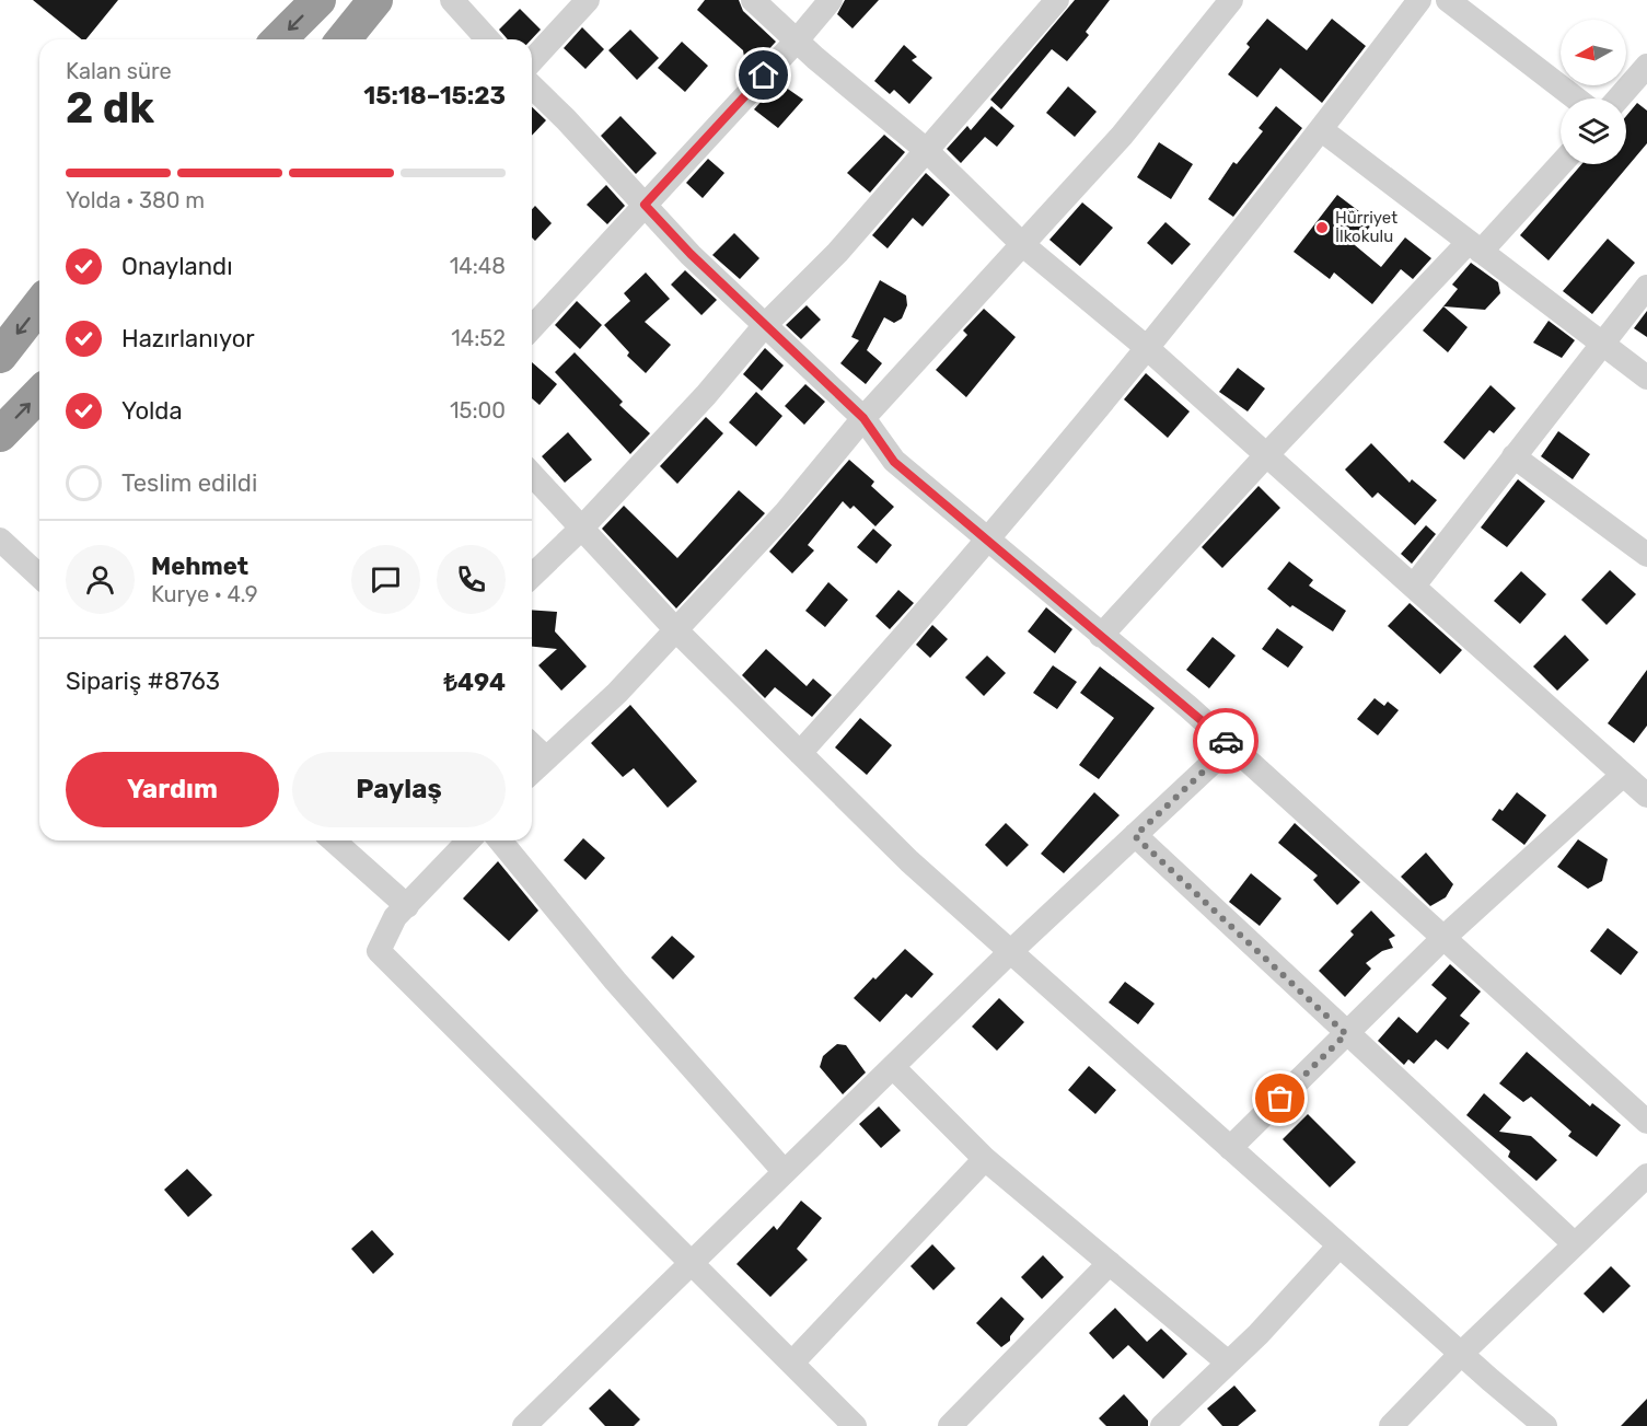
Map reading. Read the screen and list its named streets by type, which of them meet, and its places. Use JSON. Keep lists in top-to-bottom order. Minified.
{"places":["Hürriyet İlkokulu"],"north":"left","page":{"heading":["2 dk","Kalan süre","15:18–15:23"],"panel":["Mehmet","Kurye · 4.9","Sipariş #8763","₺494"],"bar":"Yolda · 380 m","list":[["Onaylandı","14:48"],["Hazırlanıyor","14:52"],["Yolda","15:00"],"Teslim edildi"],"buttons":["Yardım","Paylaş"]}}
